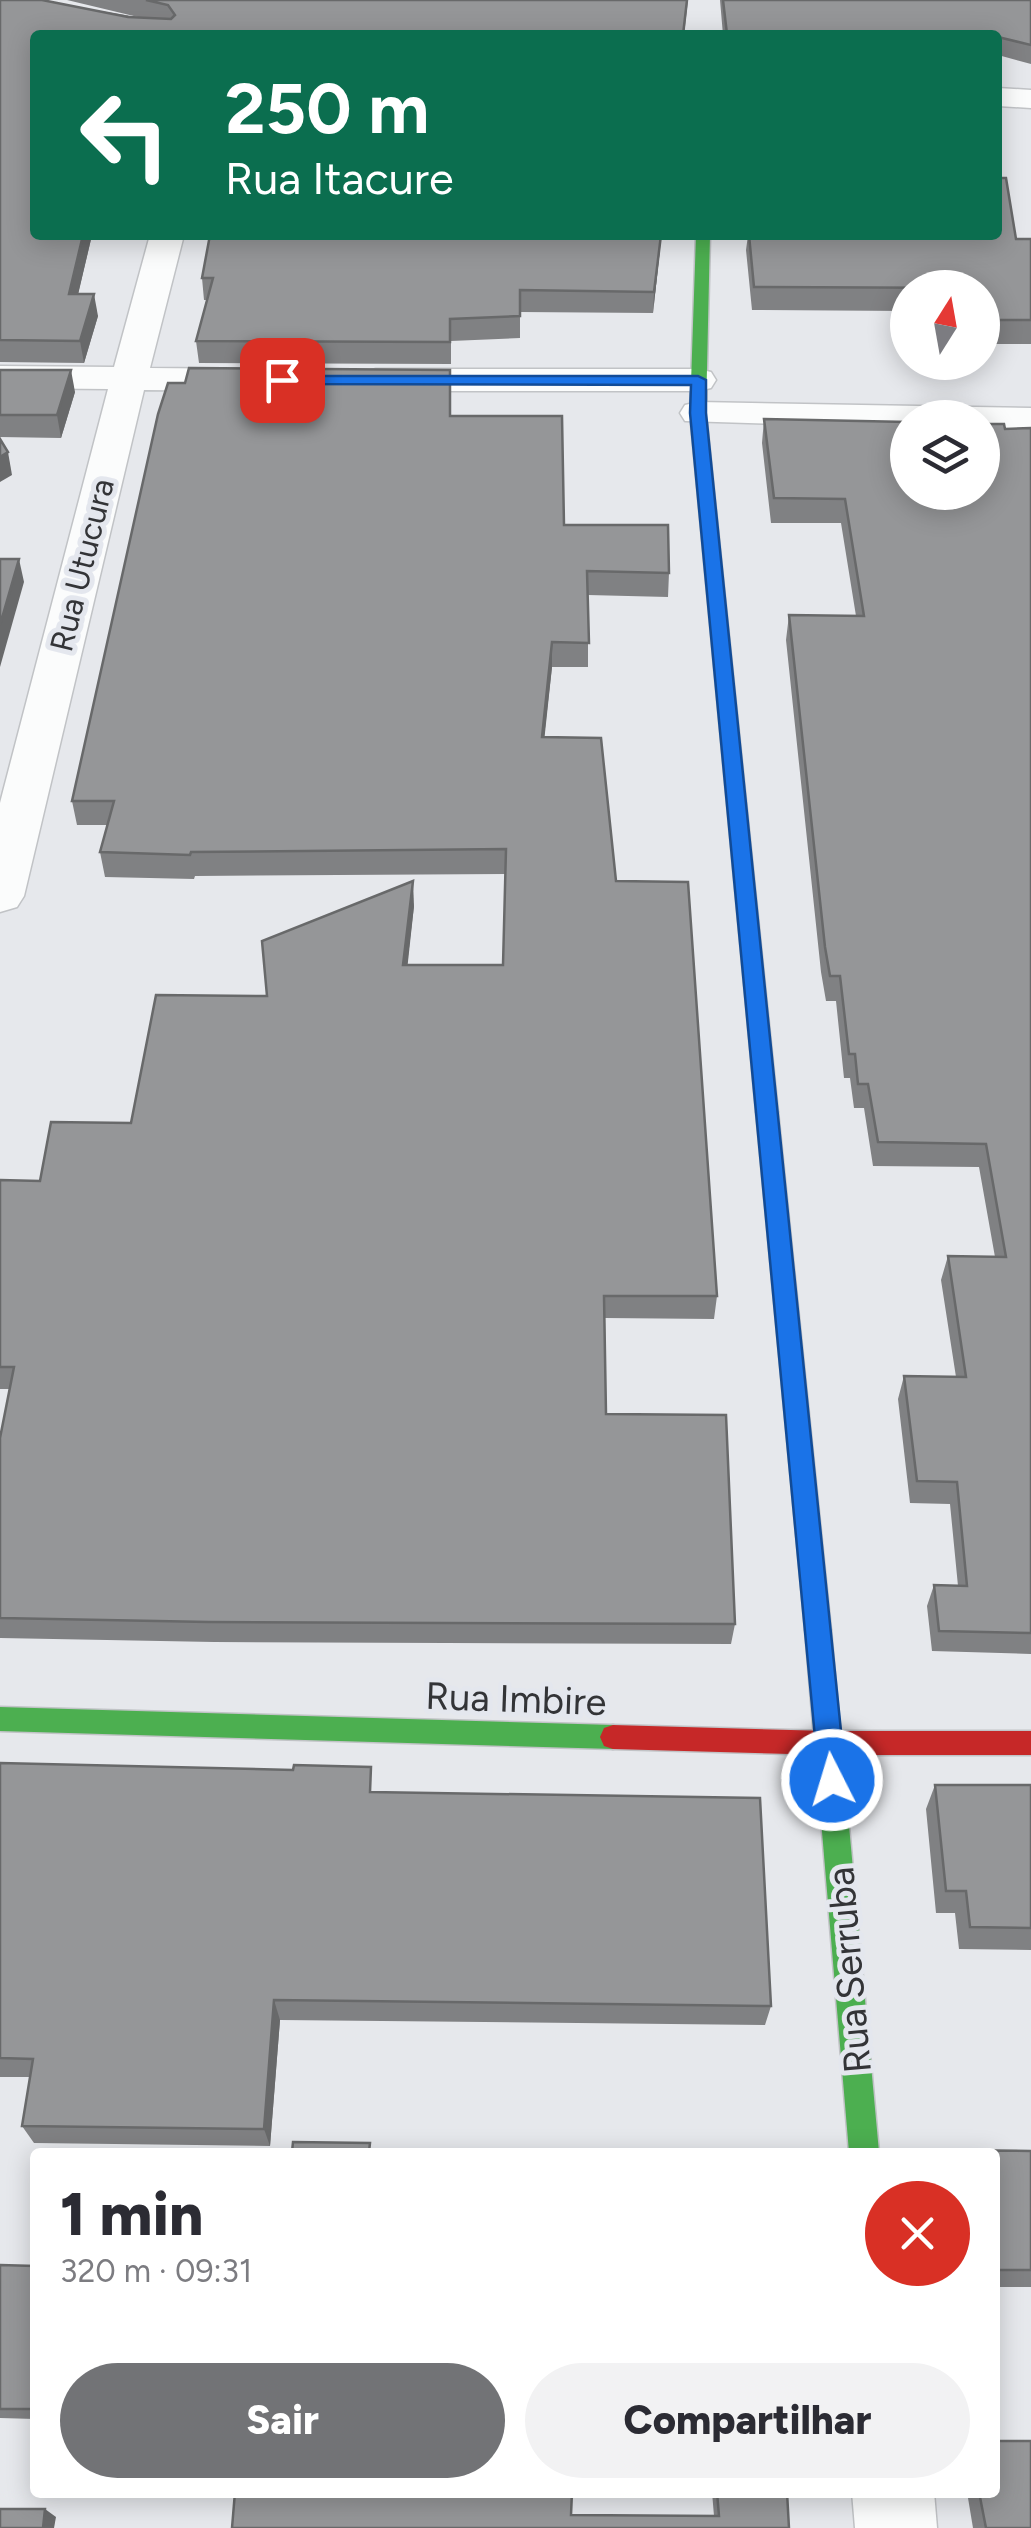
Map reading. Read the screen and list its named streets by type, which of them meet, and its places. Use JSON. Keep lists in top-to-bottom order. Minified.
{"streets":{"street":["Rua Utucura","Rua Imbire","Rua Serruba"]},"crossings":[["Rua Imbire","Rua Serruba"]],"north":"top","page":{"turn":["250 m","Rua Itacure"],"heading":["1 min","320 m · 09:31"],"buttons":["Sair","Compartilhar"]}}
